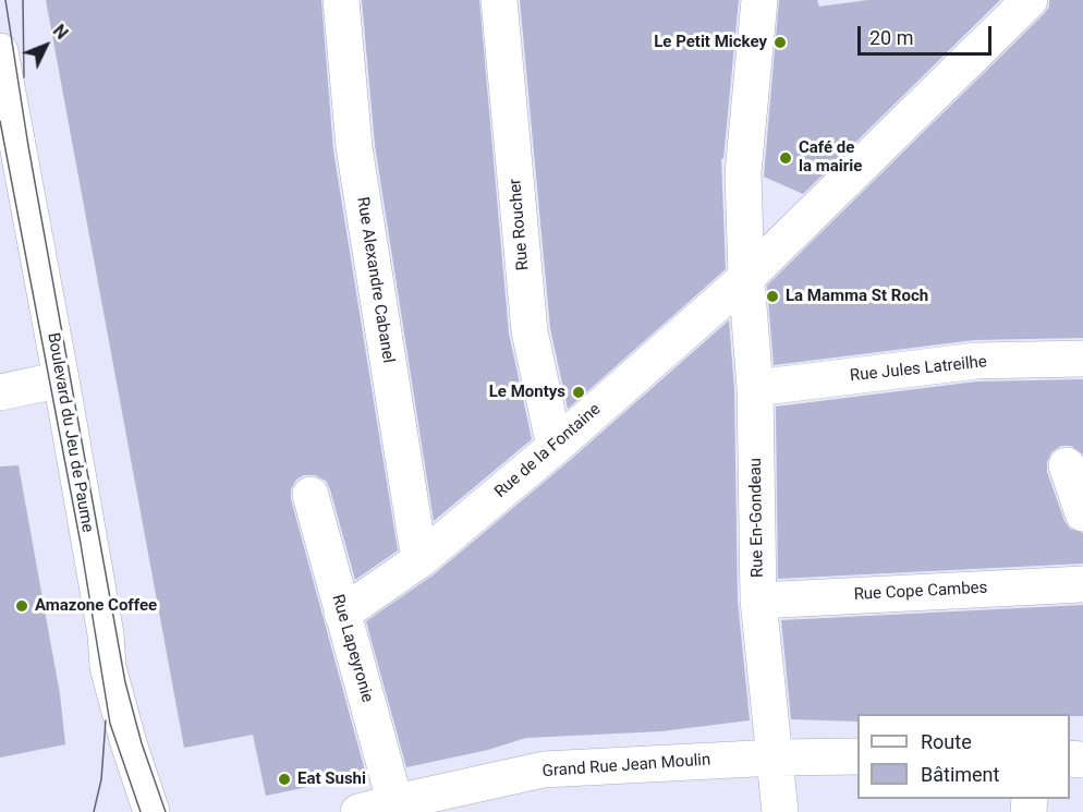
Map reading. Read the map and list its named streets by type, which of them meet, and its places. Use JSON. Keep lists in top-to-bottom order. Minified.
{"streets":{"street":["Rue Roucher","Rue Alexandre Cabanel","Rue Jules Latreilhe","Boulevard du Jeu de Paume","Rue de la Fontaine","Rue En-Gondeau","Rue Cope Cambes","Rue Lapeyronie","Grand Rue Jean Moulin"]},"crossings":[["Rue Roucher","Rue de la Fontaine"],["Rue Alexandre Cabanel","Rue de la Fontaine"],["Rue Jules Latreilhe","Rue En-Gondeau"],["Rue de la Fontaine","Rue En-Gondeau"],["Rue de la Fontaine","Rue Lapeyronie"],["Rue En-Gondeau","Rue Cope Cambes"],["Rue En-Gondeau","Grand Rue Jean Moulin"],["Rue Lapeyronie","Grand Rue Jean Moulin"]],"places":["Le Petit Mickey","Café de la mairie","La Mamma St Roch","Le Montys","Amazone Coffee","Eat Sushi"],"legend":["Route","Bâtiment"],"scale_bar":"20 m","north":"top right"}
